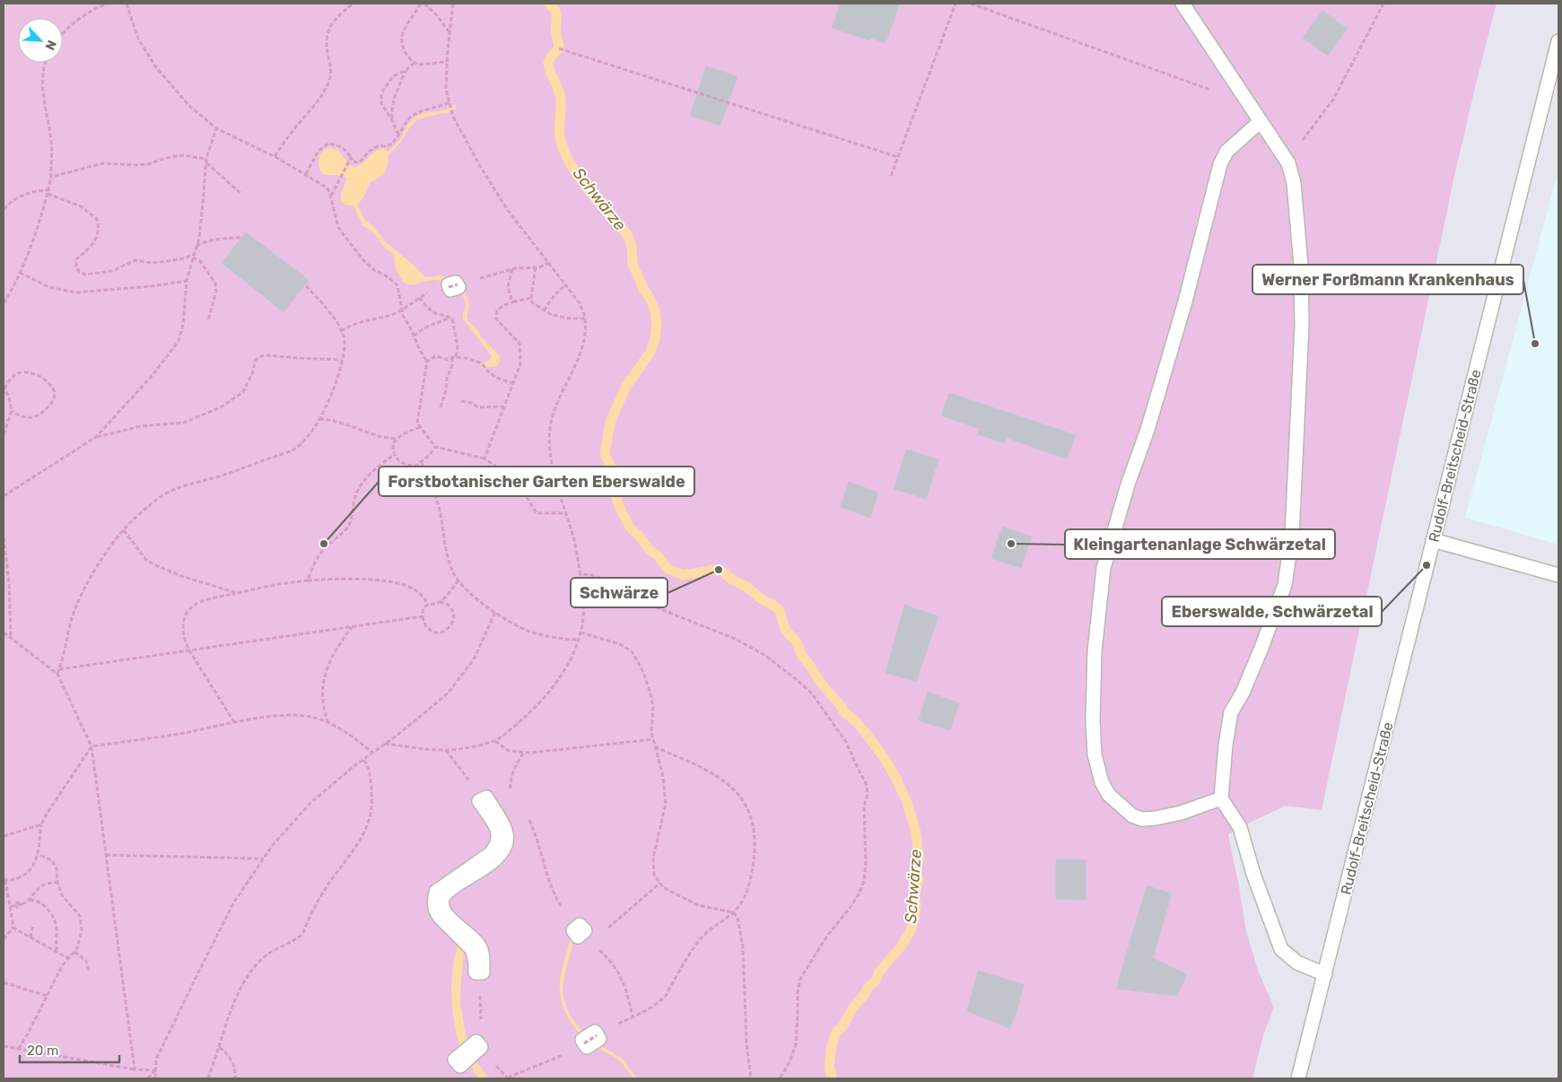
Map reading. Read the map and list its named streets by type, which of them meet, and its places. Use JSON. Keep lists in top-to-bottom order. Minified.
{"streets":{"street":["Rudolf-Breitscheid-Straße"]},"water":["Schwärze"],"places":["Werner Forßmann Krankenhaus","Forstbotanischer Garten Eberswalde","Kleingartenanlage Schwärzetal","Eberswalde, Schwärzetal","Schwärze"],"scale_bar":"20 m","north":"bottom right"}
